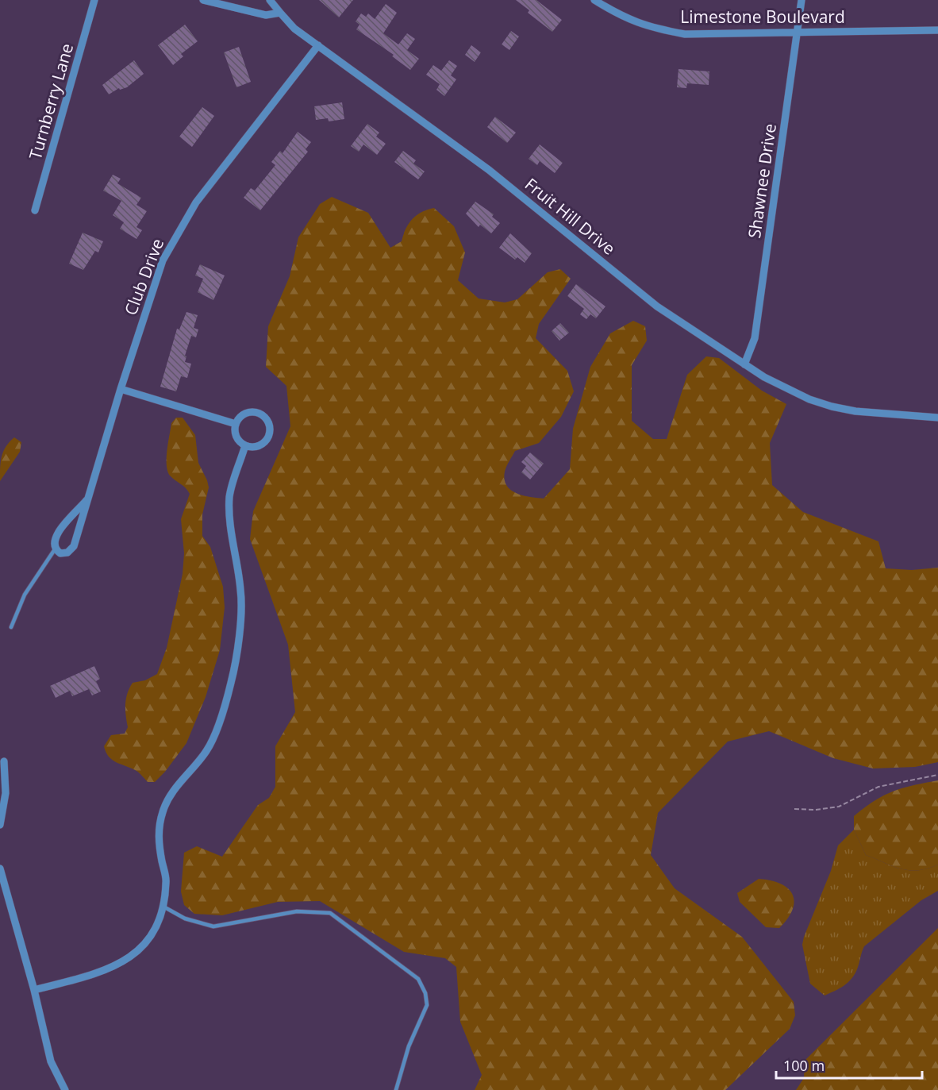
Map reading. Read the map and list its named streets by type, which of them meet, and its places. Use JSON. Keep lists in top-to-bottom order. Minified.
{"streets":{"street":["Limestone Boulevard","Turnberry Lane","Shawnee Drive","Fruit Hill Drive","Club Drive"]},"crossings":[["Limestone Boulevard","Shawnee Drive"],["Shawnee Drive","Fruit Hill Drive"],["Fruit Hill Drive","Club Drive"]],"scale_bar":"100 m"}
